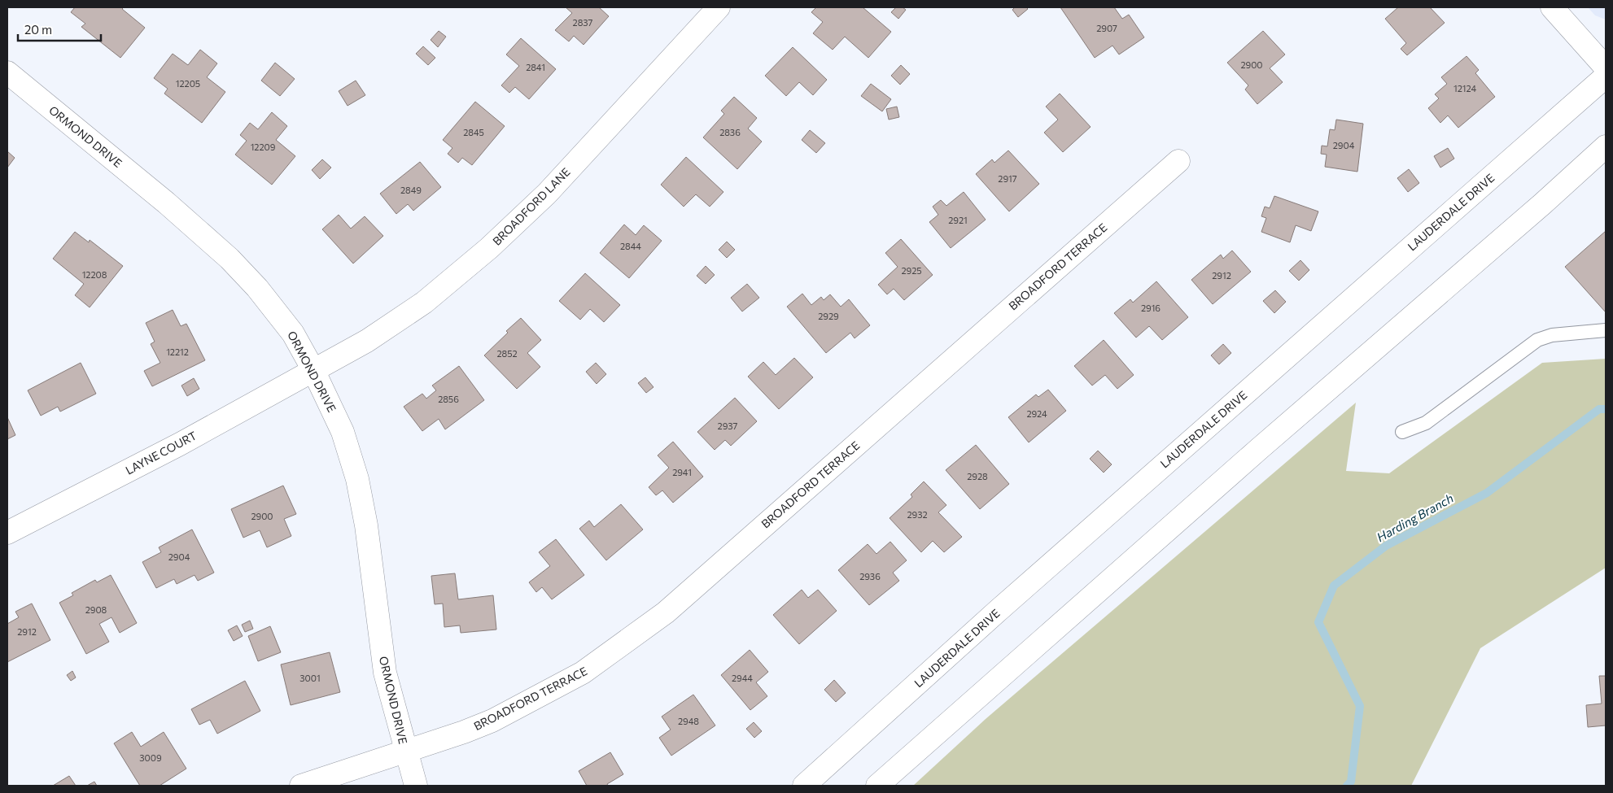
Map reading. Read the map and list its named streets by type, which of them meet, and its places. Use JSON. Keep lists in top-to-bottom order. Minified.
{"streets":{"street":["ORMOND DRIVE","BROADFORD LANE","LAUDERDALE DRIVE","BROADFORD TERRACE","LAYNE COURT"]},"crossings":[["ORMOND DRIVE","BROADFORD LANE"],["ORMOND DRIVE","BROADFORD TERRACE"],["ORMOND DRIVE","LAYNE COURT"],["BROADFORD LANE","LAYNE COURT"]],"water":["Harding Branch"],"house_numbers":["2837","2907","2900","2841","12205","12124","2845","2836","2904","12209","2917","2849","2921","2844","2925","12208","2912","2916","2929","12212","2852","2856","2924","2937","2941","2928","2932","2900","2904","2936","2908","2912","3001","2944","2948","3009"],"scale_bar":"20 m"}
